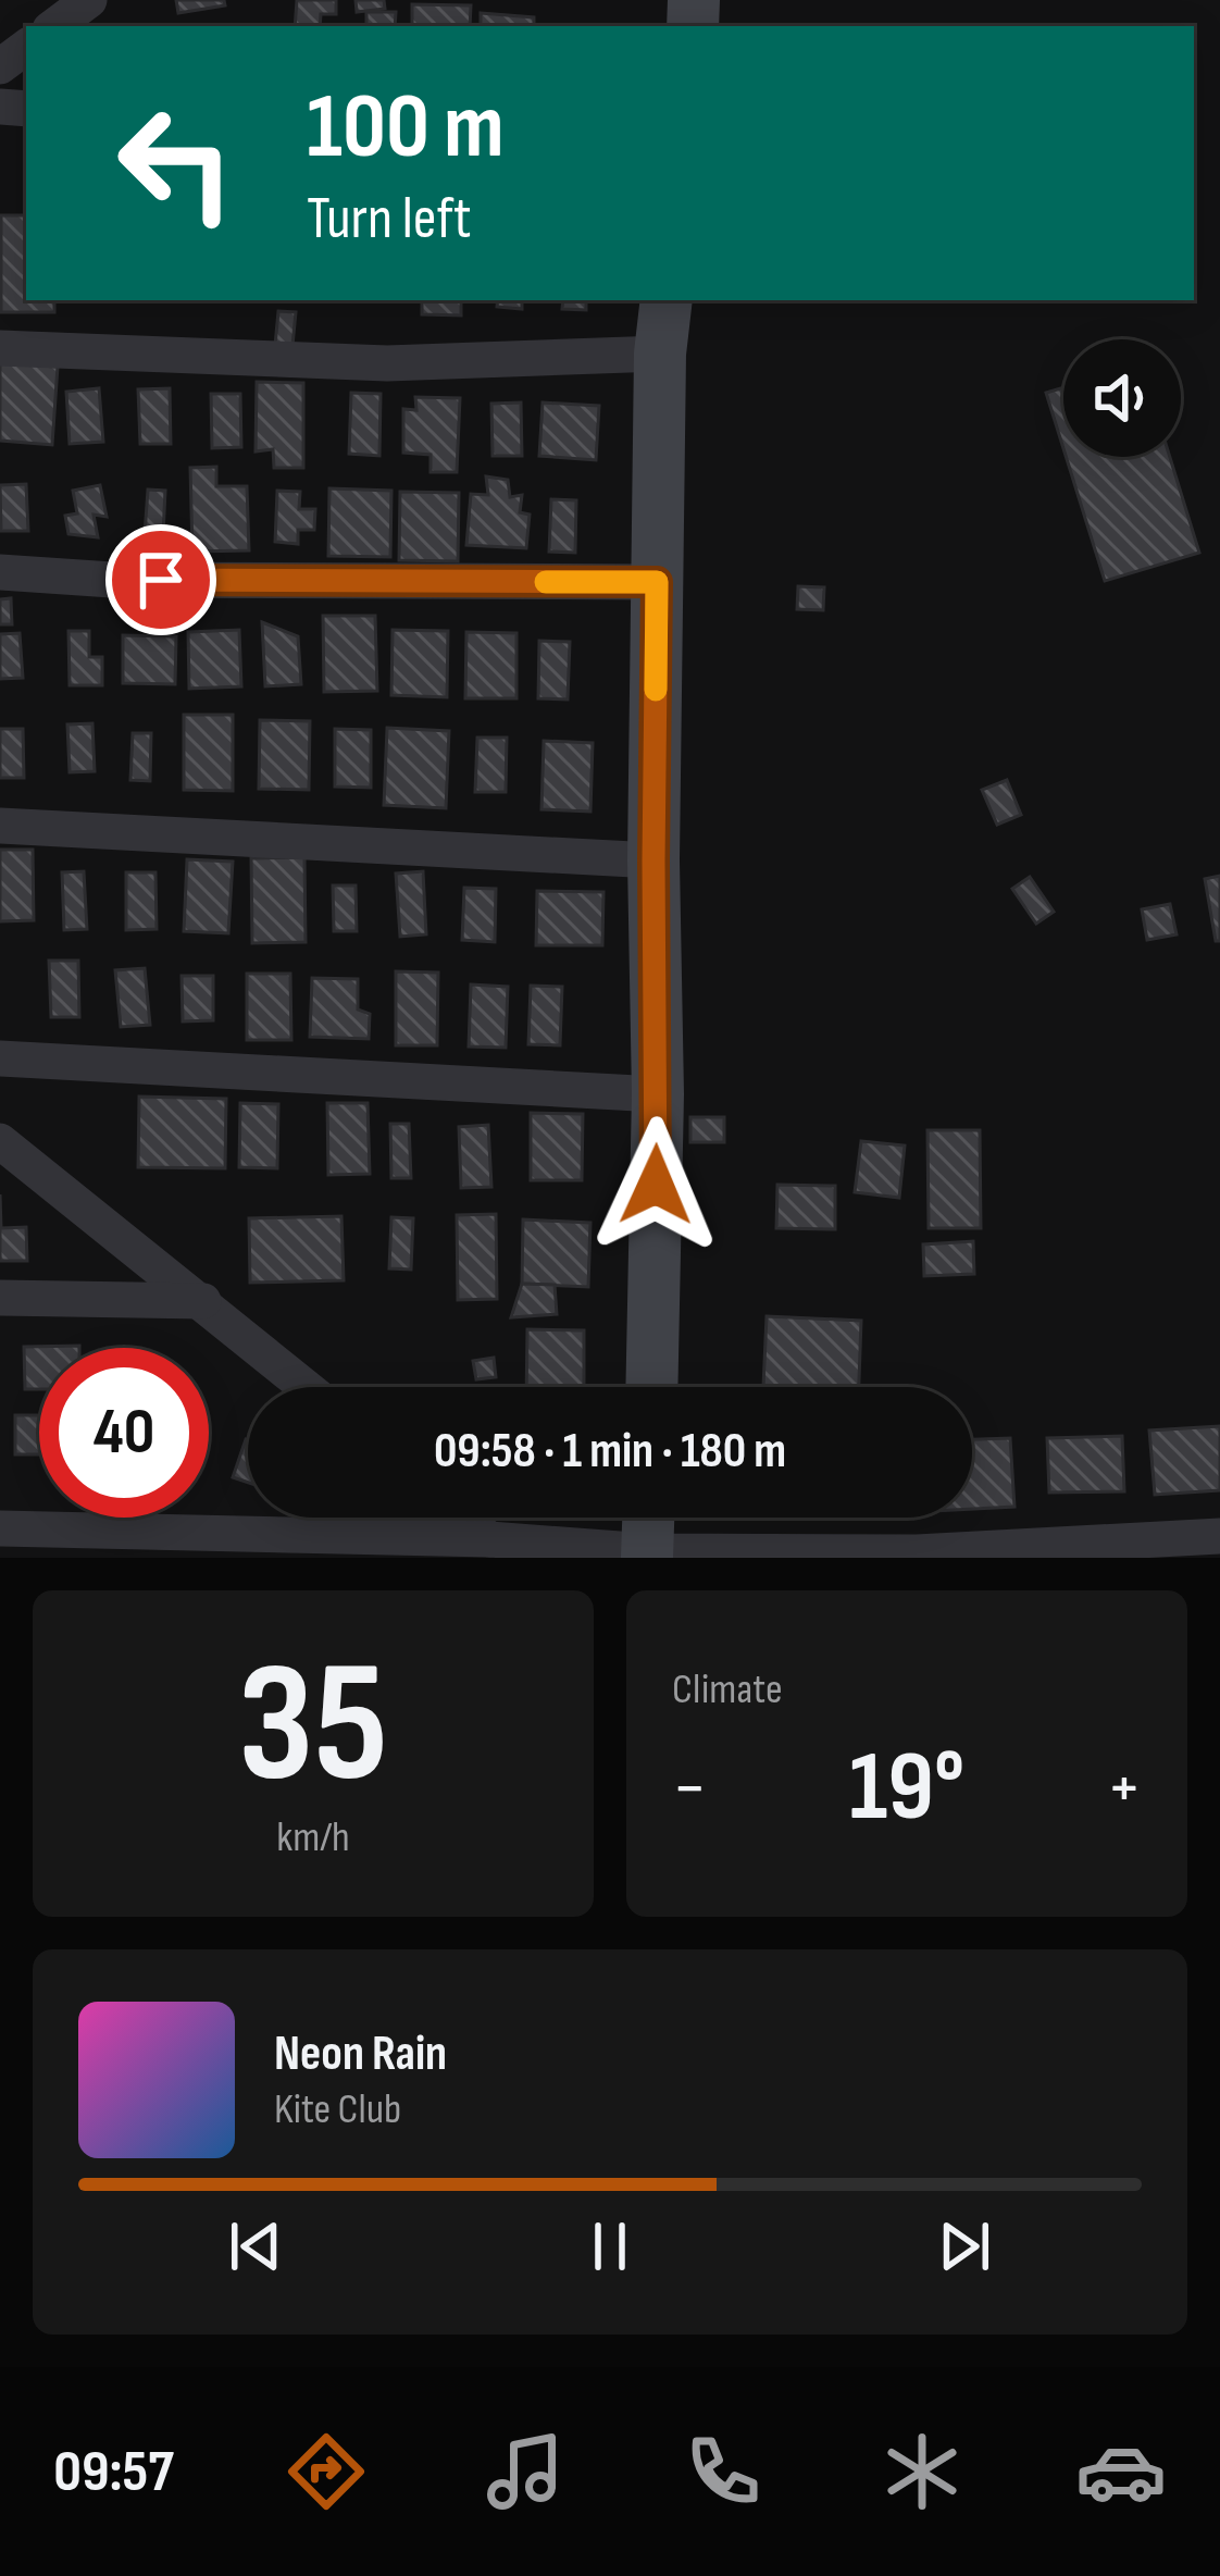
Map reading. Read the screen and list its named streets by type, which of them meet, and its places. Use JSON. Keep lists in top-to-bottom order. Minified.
{"page":{"turn":["100 m","Turn left"],"limit":"40","trip":"09:58 · 1 min · 180 m","tile":[["35","km/h"],"Climate"],"heat":["−","19°","+"],"song":["Neon Rain","Kite Club"],"tabs":"09:57"}}
